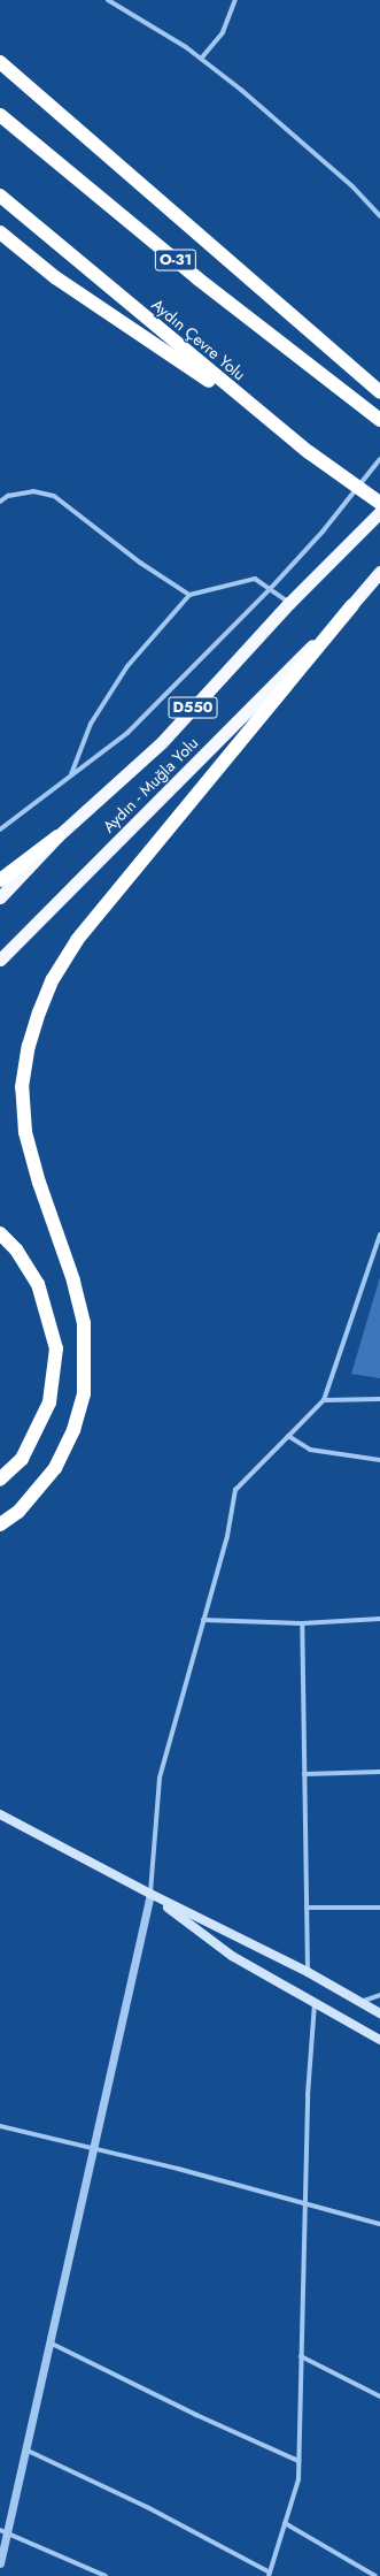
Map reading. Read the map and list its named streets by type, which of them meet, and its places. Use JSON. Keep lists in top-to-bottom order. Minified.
{"streets":{"highway":["O-31","Aydın Çevre Yolu","D550","Aydın - Muğla Yolu"]}}
